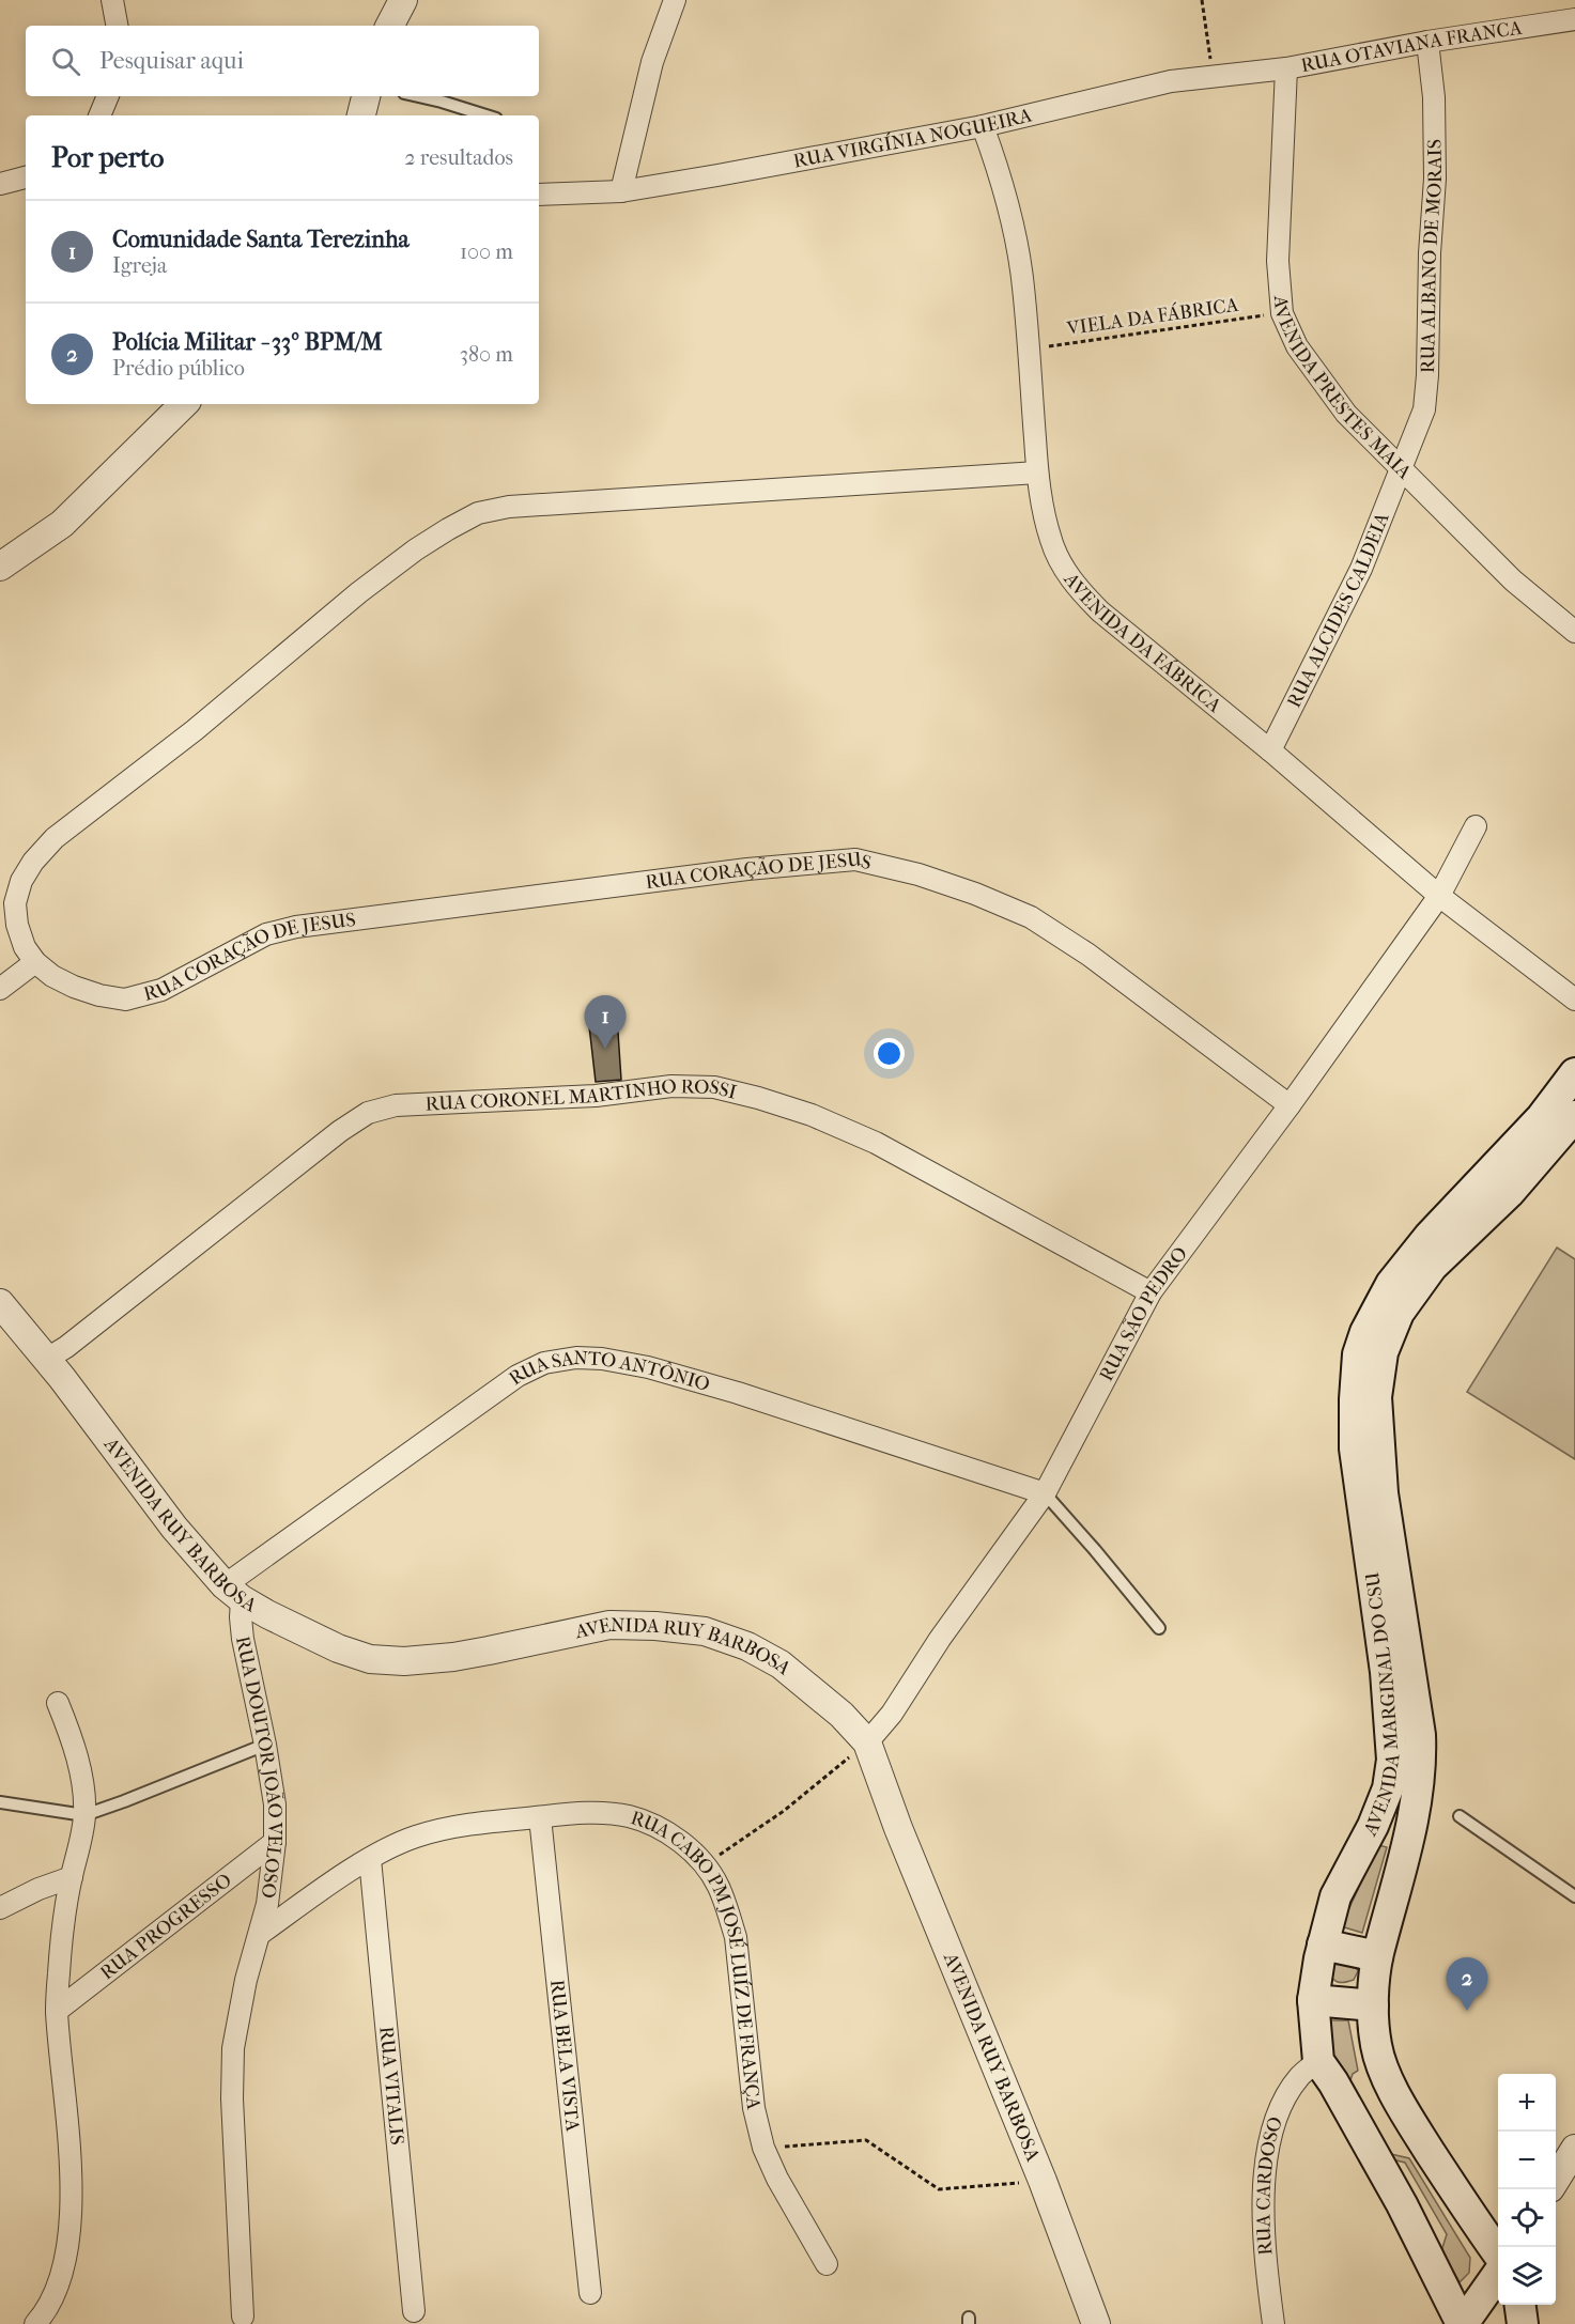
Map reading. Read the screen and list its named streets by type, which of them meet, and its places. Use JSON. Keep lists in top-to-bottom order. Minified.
{"streets":{"main road":["AVENIDA MARGINAL DO CSU"],"street":["RUA OTAVIANA FRANCA","RUA VIRGÍNIA NOGUEIRA","RUA ALBANO DE MORAIS","AVENIDA PRESTES MAIA","RUA ALCIDES CALDEIA","AVENIDA DA FÁBRICA","RUA CORAÇÃO DE JESUS","RUA CORONEL MARTINHO ROSSI","RUA SÃO PEDRO","RUA SANTO ANTÔNIO","AVENIDA RUY BARBOSA","RUA DOUTOR JOÃO VELOSO","RUA PROGRESSO","RUA CABO PM JOSÉ LUÍZ DE FRANÇA","RUA BELA VISTA","RUA VITALIS","RUA CARDOSO"],"path":["VIELA DA FÁBRICA"]},"crossings":[["RUA OTAVIANA FRANCA","RUA VIRGÍNIA NOGUEIRA"],["RUA OTAVIANA FRANCA","RUA ALBANO DE MORAIS"],["RUA OTAVIANA FRANCA","AVENIDA PRESTES MAIA"],["RUA VIRGÍNIA NOGUEIRA","AVENIDA PRESTES MAIA"],["RUA VIRGÍNIA NOGUEIRA","AVENIDA DA FÁBRICA"],["RUA ALBANO DE MORAIS","AVENIDA PRESTES MAIA"],["RUA ALBANO DE MORAIS","RUA ALCIDES CALDEIA"],["VIELA DA FÁBRICA","AVENIDA PRESTES MAIA"],["VIELA DA FÁBRICA","AVENIDA DA FÁBRICA"],["AVENIDA PRESTES MAIA","RUA ALCIDES CALDEIA"],["RUA ALCIDES CALDEIA","AVENIDA DA FÁBRICA"],["AVENIDA DA FÁBRICA","RUA CORAÇÃO DE JESUS"],["AVENIDA DA FÁBRICA","RUA SÃO PEDRO"],["RUA CORAÇÃO DE JESUS","RUA SÃO PEDRO"],["RUA CORONEL MARTINHO ROSSI","RUA SÃO PEDRO"],["RUA CORONEL MARTINHO ROSSI","AVENIDA RUY BARBOSA"],["RUA SÃO PEDRO","RUA SANTO ANTÔNIO"],["RUA SÃO PEDRO","AVENIDA RUY BARBOSA"],["RUA SANTO ANTÔNIO","AVENIDA RUY BARBOSA"],["RUA SANTO ANTÔNIO","RUA DOUTOR JOÃO VELOSO"],["AVENIDA RUY BARBOSA","RUA DOUTOR JOÃO VELOSO"],["AVENIDA MARGINAL DO CSU","RUA CARDOSO"],["RUA DOUTOR JOÃO VELOSO","RUA PROGRESSO"],["RUA DOUTOR JOÃO VELOSO","RUA CABO PM JOSÉ LUÍZ DE FRANÇA"],["RUA CABO PM JOSÉ LUÍZ DE FRANÇA","RUA BELA VISTA"],["RUA CABO PM JOSÉ LUÍZ DE FRANÇA","RUA VITALIS"]],"page":{"search":"Pesquisar aqui","heading":["Por perto","2 resultados"],"list":[{"mark":"1","name":"Comunidade Santa Terezinha","note":"Igreja","value":"100 m"},{"mark":"2","name":"Polícia Militar - 33º BPM/M","note":"Prédio público","value":"380 m"}],"pins":["1","2"],"map_buttons":["+","−"]}}
